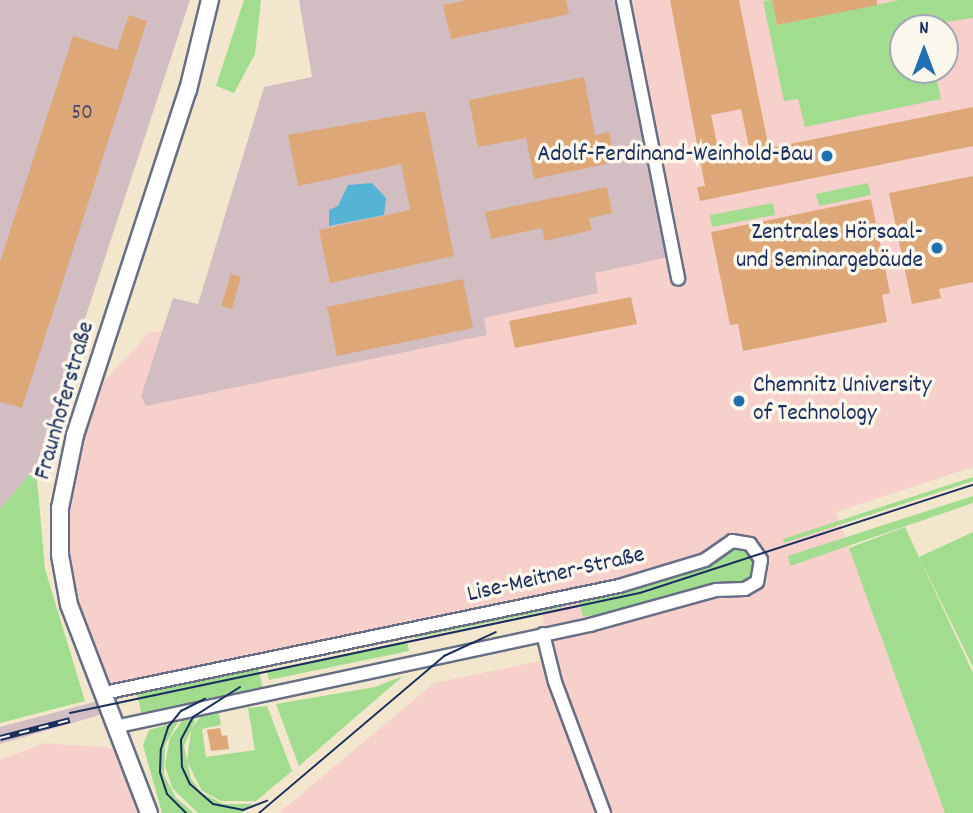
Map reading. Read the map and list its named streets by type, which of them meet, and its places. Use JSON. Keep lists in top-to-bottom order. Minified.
{"streets":{"main road":["Fraunhoferstraße"],"street":["Lise-Meitner-Straße"]},"crossings":[["Fraunhoferstraße","Lise-Meitner-Straße"]],"places":["Adolf-Ferdinand-Weinhold-Bau","Zentrales Hörsaal- und Seminargebäude","Chemnitz University of Technology"],"house_numbers":["50"],"north":"top"}
